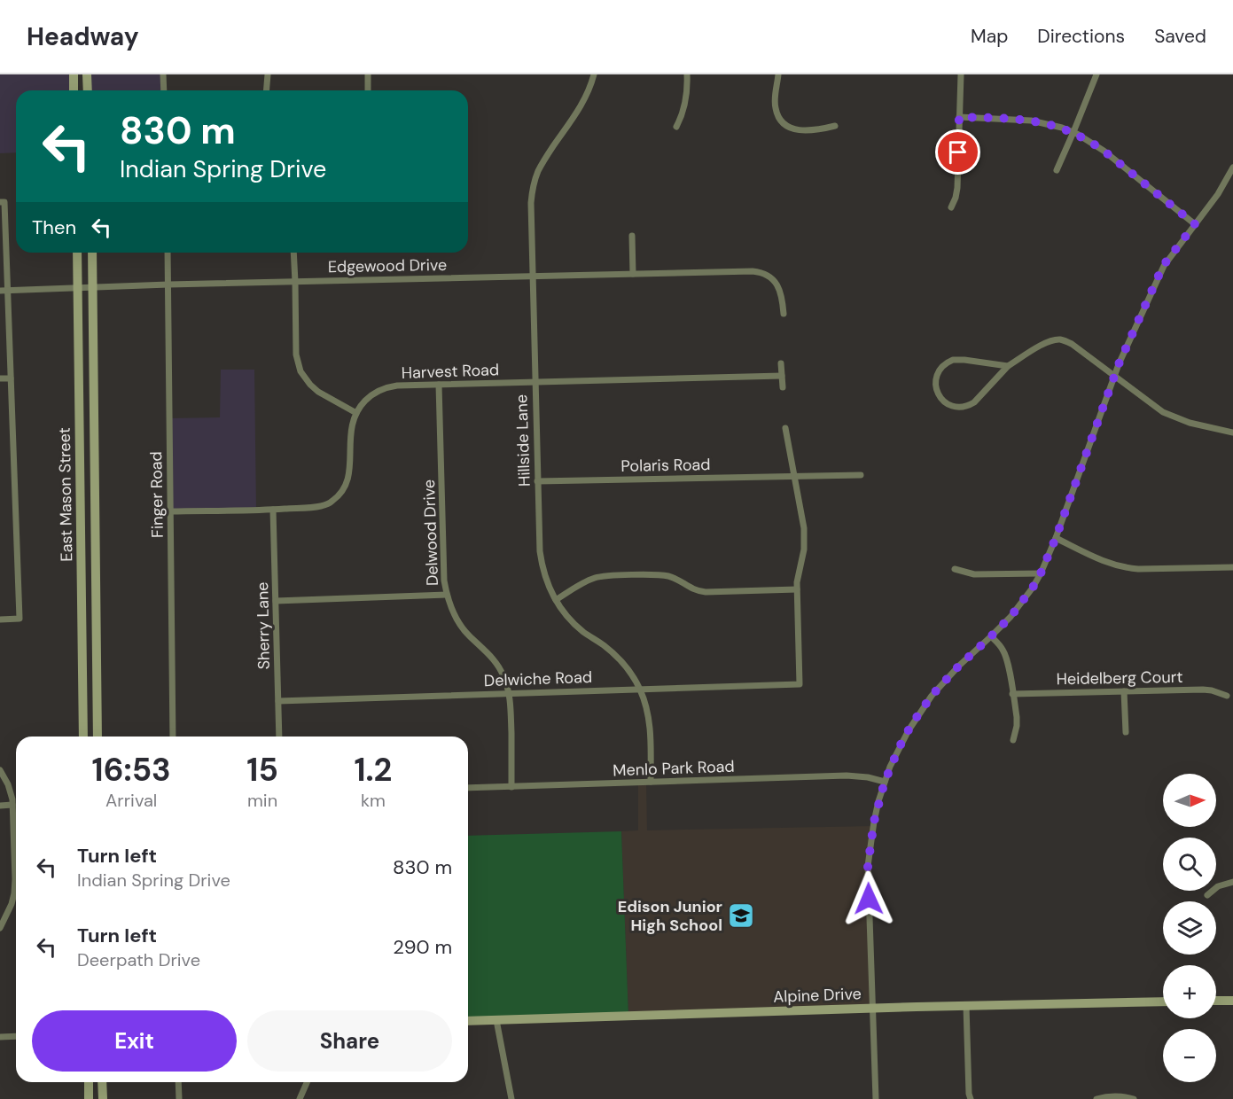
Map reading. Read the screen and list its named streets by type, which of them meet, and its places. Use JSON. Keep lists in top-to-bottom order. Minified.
{"streets":{"main road":["East Mason Street","Alpine Drive"],"street":["Edgewood Drive","Harvest Road","Hillside Lane","Polaris Road","Finger Road","Delwood Drive","Sherry Lane","Heidelberg Court","Delwiche Road","Menlo Park Road"]},"crossings":[["Edgewood Drive","Hillside Lane"],["Edgewood Drive","East Mason Street"],["Edgewood Drive","Finger Road"],["Harvest Road","Hillside Lane"],["Harvest Road","Finger Road"],["Harvest Road","Delwood Drive"],["Harvest Road","Sherry Lane"],["Hillside Lane","Polaris Road"],["Hillside Lane","Delwiche Road"],["Hillside Lane","Menlo Park Road"],["Delwood Drive","Delwiche Road"],["Delwood Drive","Menlo Park Road"],["Sherry Lane","Delwiche Road"]],"places":{"school or university":["Edison Junior High School"]},"north":"right","page":{"header":"Headway","nav":["Map","Directions","Saved"],"turn":["830 m","Indian Spring Drive"],"then":"Then","eta":["16:53","Arrival","15","min","1.2","km"],"map_buttons":["+","−"],"list":[{"name":"Turn left","note":"Indian Spring Drive","value":"830 m"},{"name":"Turn left","note":"Deerpath Drive","value":"290 m"}],"buttons":["Exit","Share"]}}
